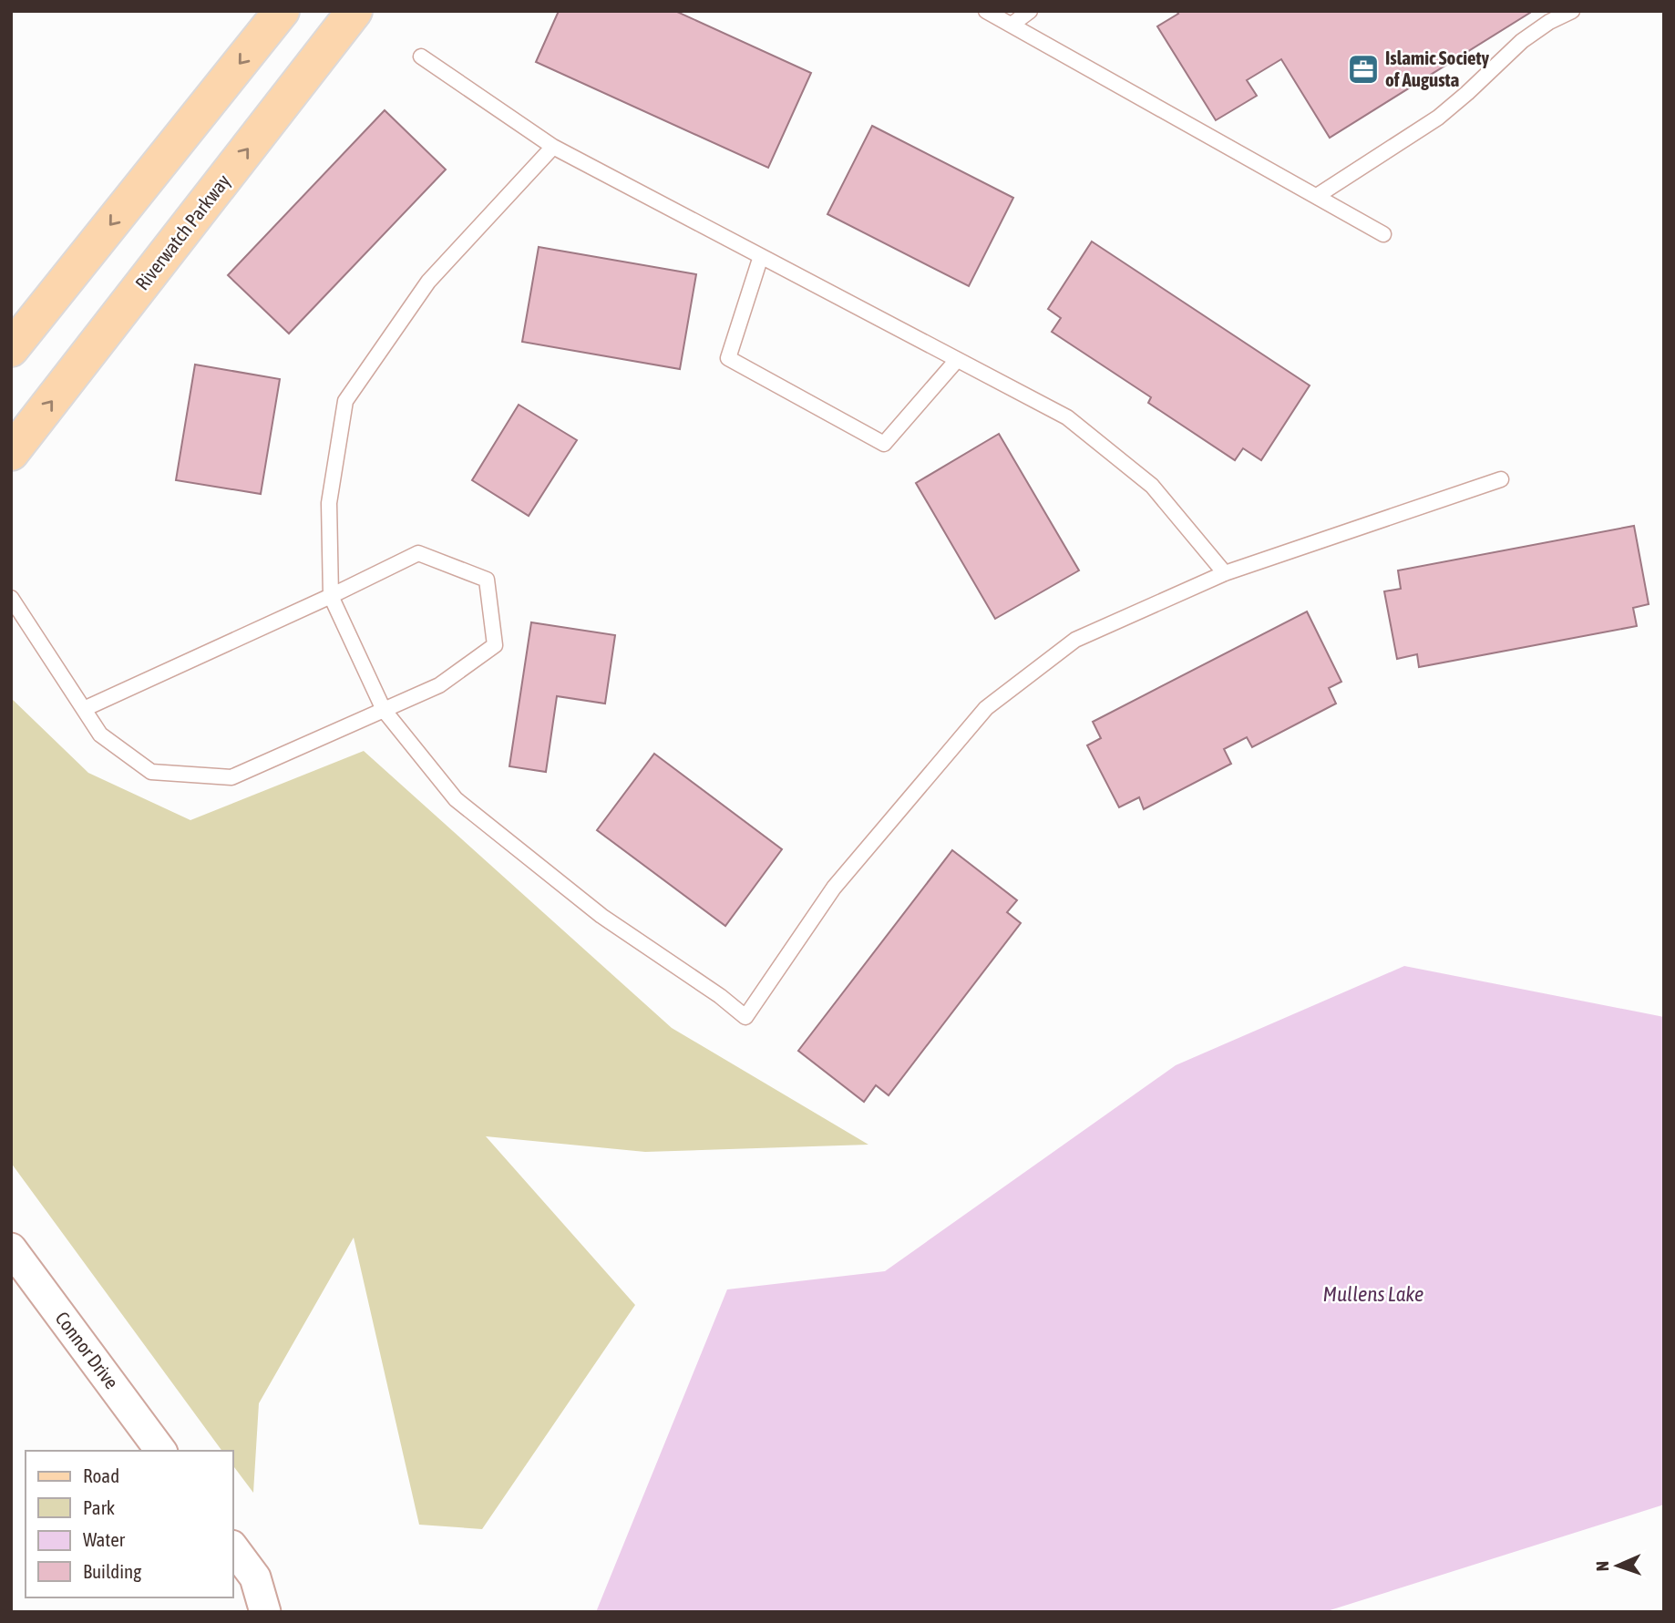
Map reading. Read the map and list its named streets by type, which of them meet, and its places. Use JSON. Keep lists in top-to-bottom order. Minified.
{"streets":{"main road":["Riverwatch Parkway"],"street":["Connor Drive"]},"water":["Mullens Lake"],"places":{"office":["Islamic Society of Augusta"]},"legend":["Road","Park","Water","Building"],"north":"left"}
